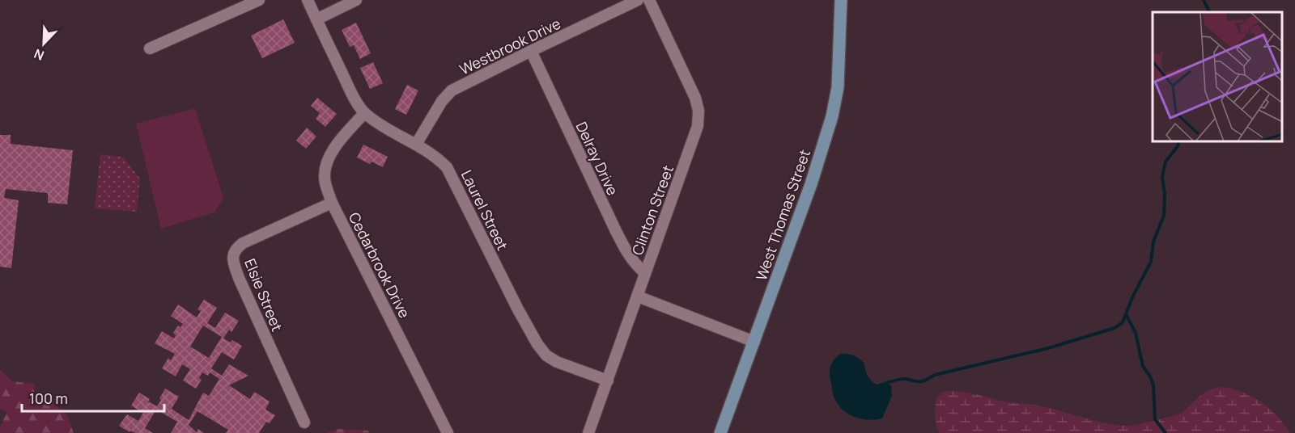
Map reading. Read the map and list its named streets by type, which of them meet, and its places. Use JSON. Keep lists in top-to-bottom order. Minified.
{"streets":{"street":["Westbrook Drive","Delray Drive","Laurel Street","Clinton Street","West Thomas Street","Cedarbrook Drive","Elsie Street"]},"crossings":[["Westbrook Drive","Delray Drive"],["Westbrook Drive","Laurel Street"],["Delray Drive","Clinton Street"],["Laurel Street","Clinton Street"],["Laurel Street","Cedarbrook Drive"],["Cedarbrook Drive","Elsie Street"]],"scale_bar":"100 m","north":"bottom left"}
